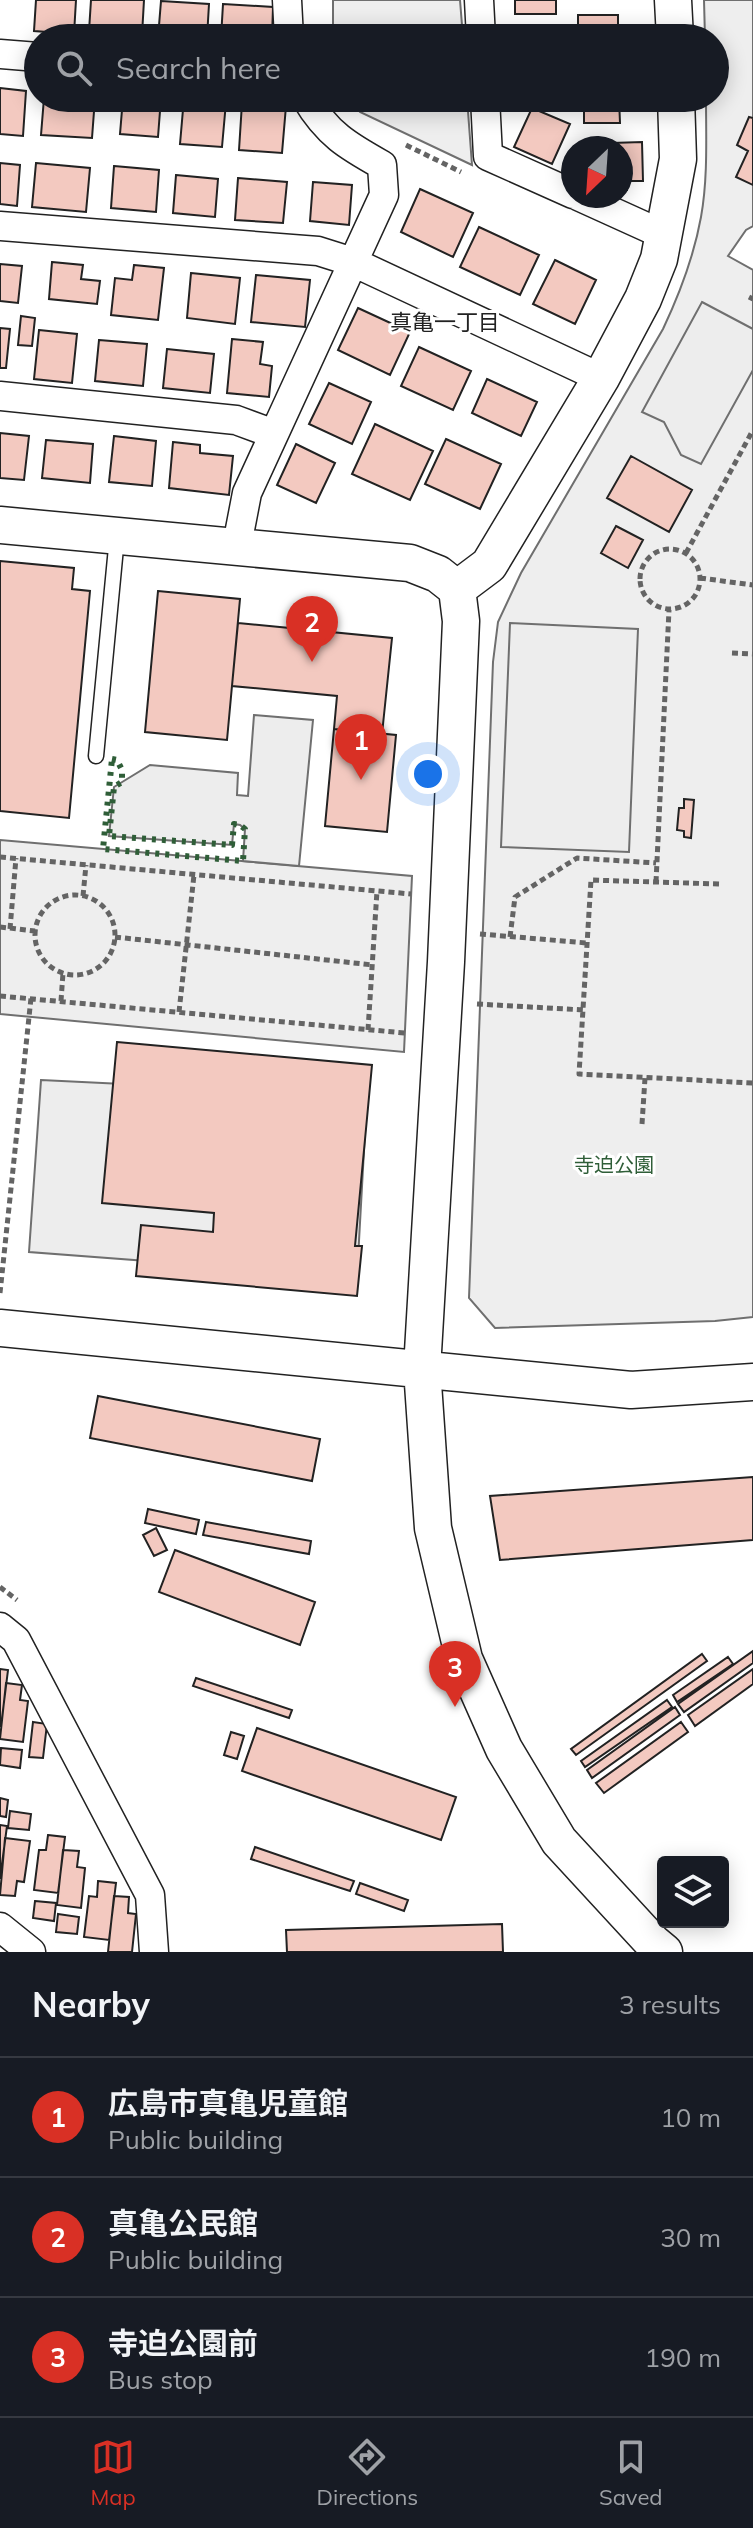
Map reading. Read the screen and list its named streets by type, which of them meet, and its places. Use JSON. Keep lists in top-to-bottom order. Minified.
{"districts":["真亀一丁目"],"parks":["寺迫公園"],"north":"bottom left","page":{"search":"Search here","pins":["2","1","3"],"heading":["Nearby","3 results"],"list":[{"mark":"1","name":"広島市真亀児童館","note":"Public building","value":"10 m"},{"mark":"2","name":"真亀公民館","note":"Public building","value":"30 m"},{"mark":"3","name":"寺迫公園前","note":"Bus stop","value":"190 m"}],"nav":["Map","Directions","Saved"]}}
